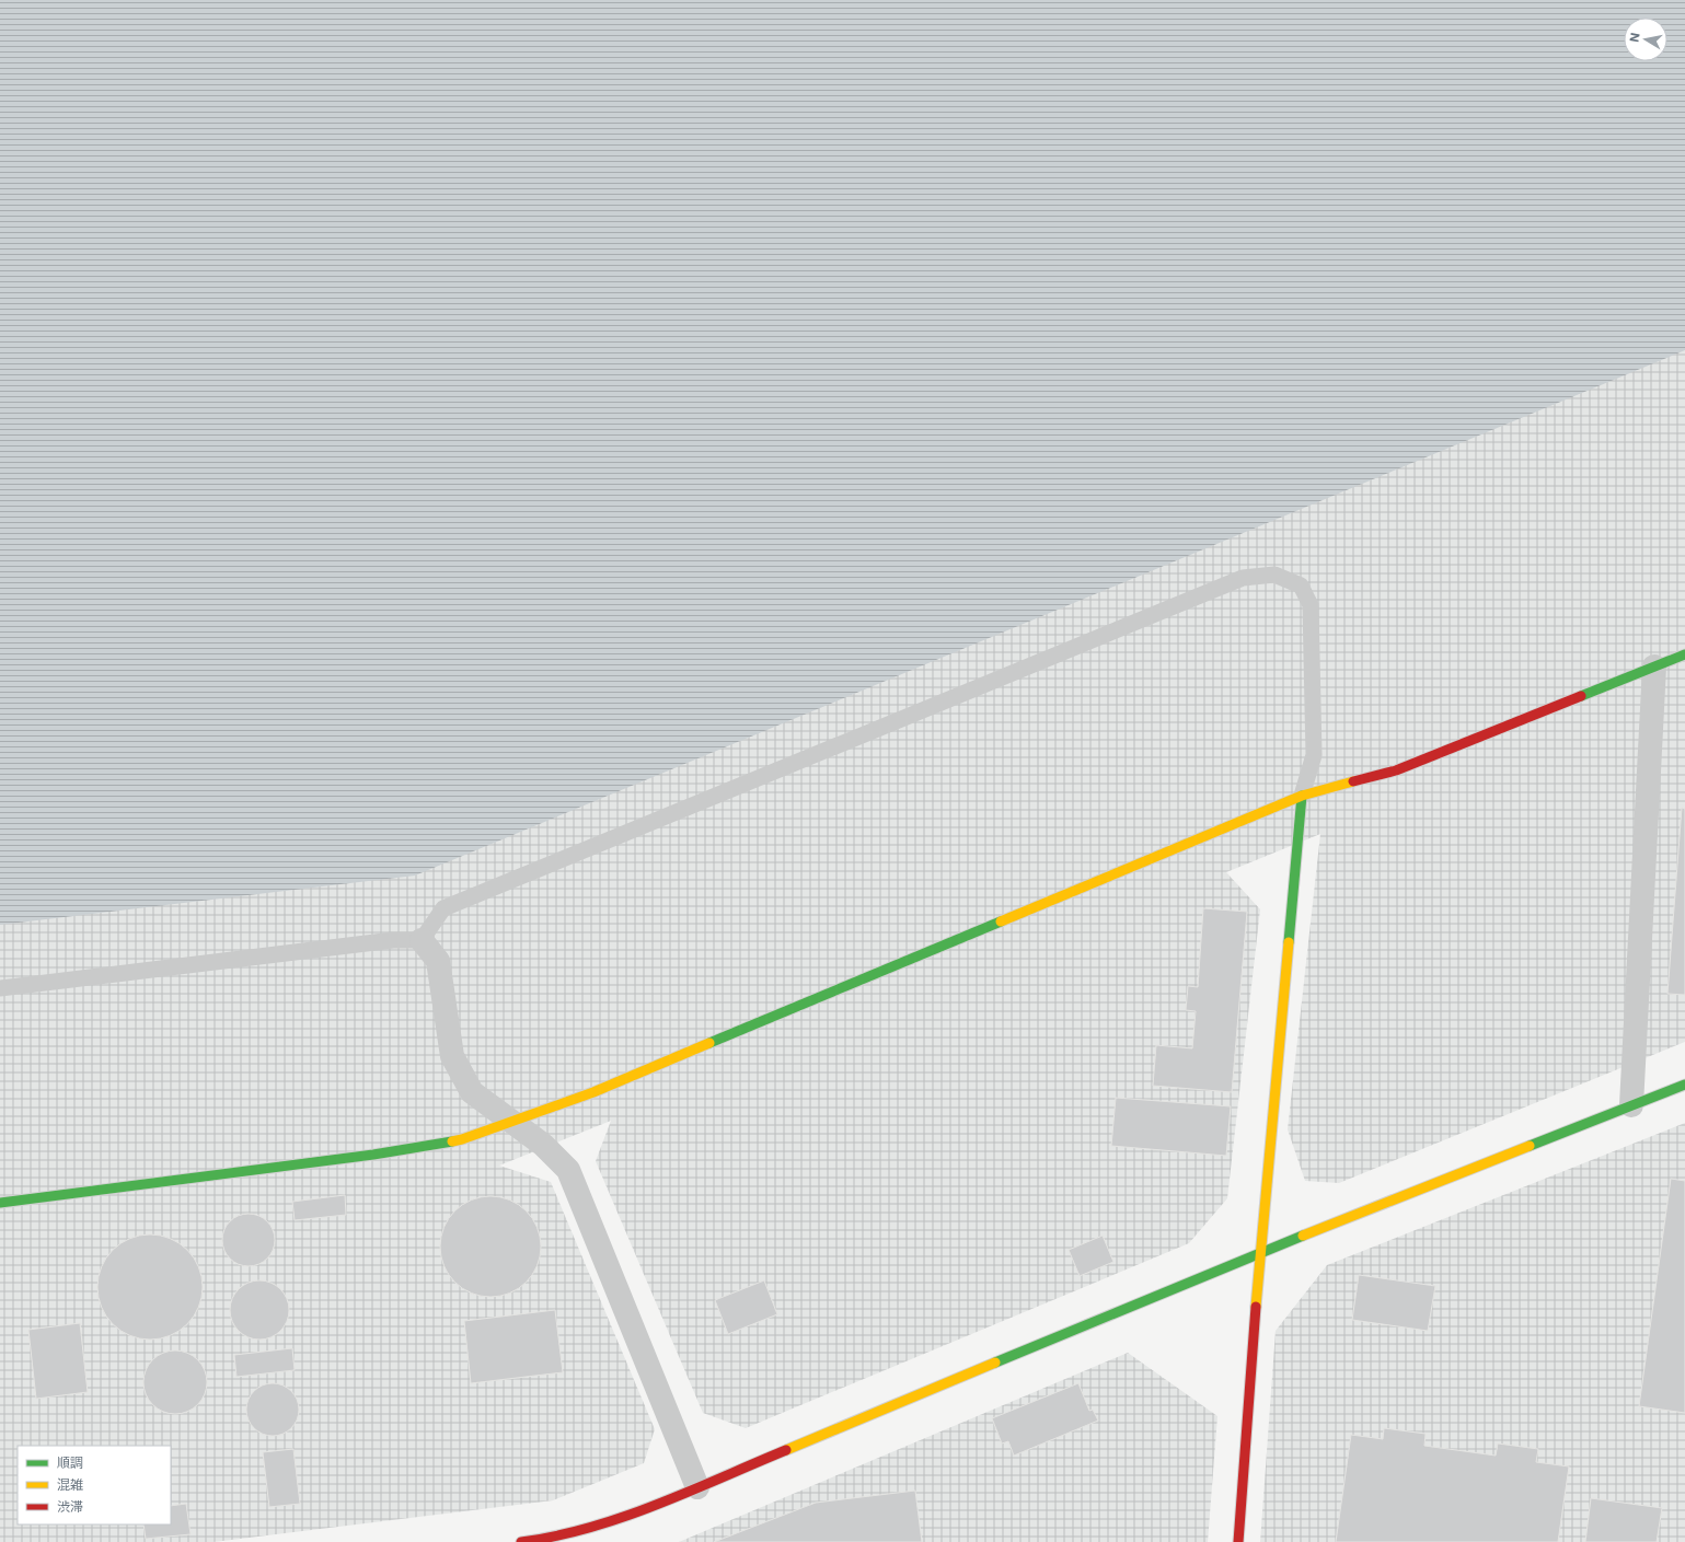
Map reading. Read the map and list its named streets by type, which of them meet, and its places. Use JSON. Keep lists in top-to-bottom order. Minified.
{"legend":["順調","混雑","渋滞"],"north":"left"}
